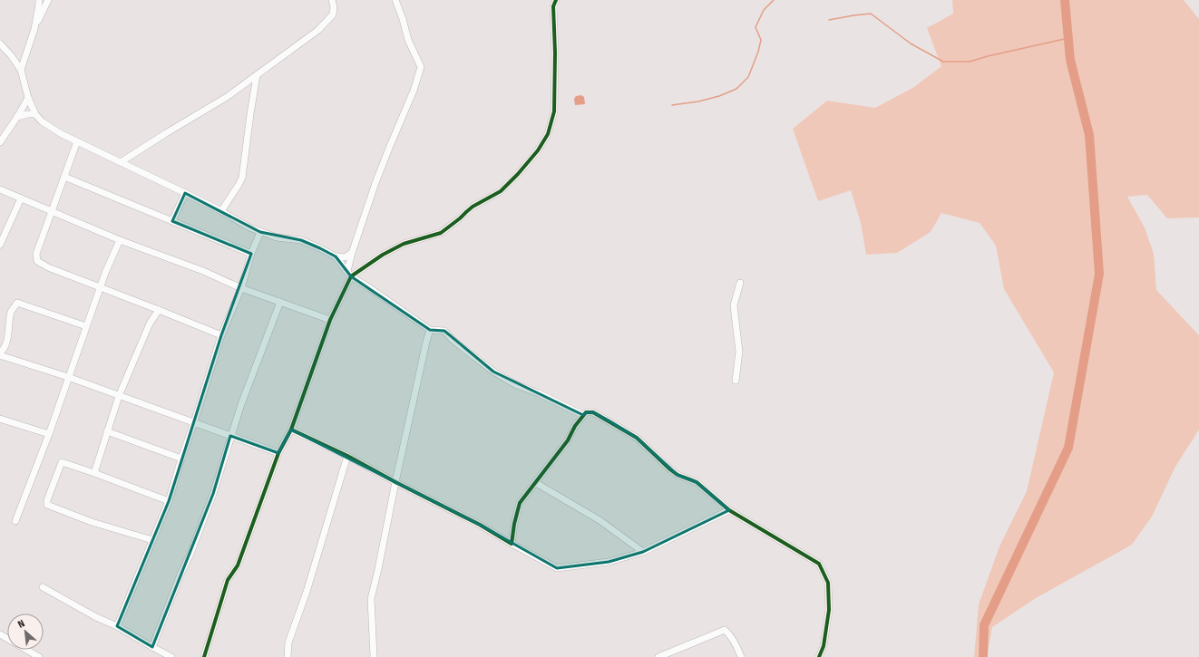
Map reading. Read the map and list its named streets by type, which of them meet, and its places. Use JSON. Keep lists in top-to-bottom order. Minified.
{"north":"top left"}
